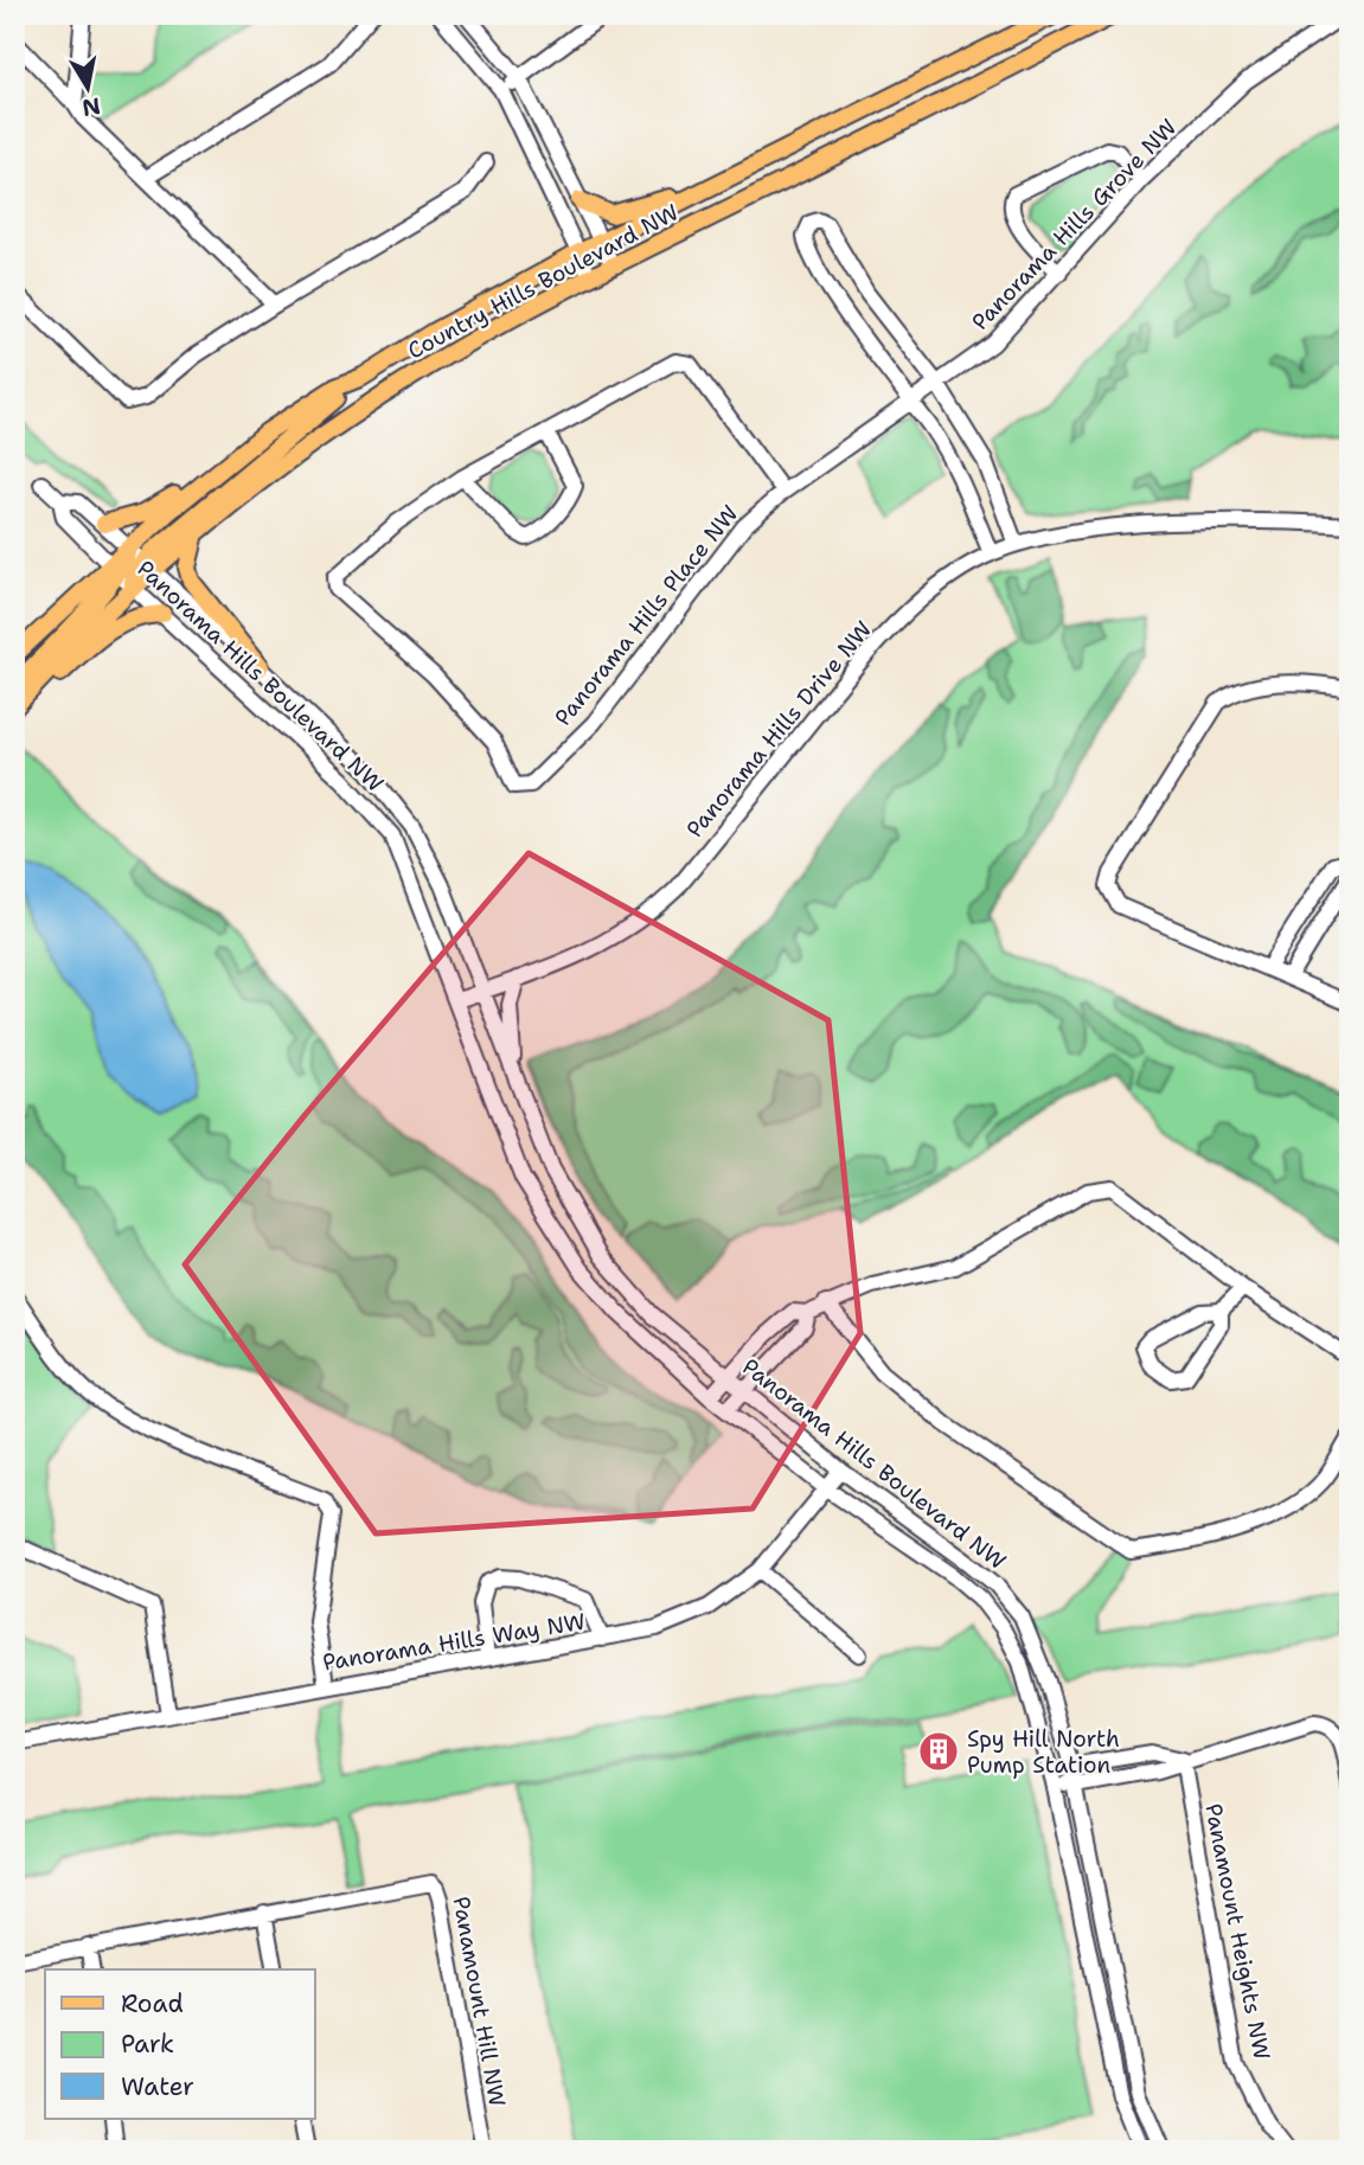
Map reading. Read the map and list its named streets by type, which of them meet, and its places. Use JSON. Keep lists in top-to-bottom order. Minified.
{"streets":{"main road":["Country Hills Boulevard NW"],"street":["Panorama Hills Grove NW","Panorama Hills Place NW","Panorama Hills Boulevard NW","Panorama Hills Drive NW","Panorama Hills Way NW","Panamount Heights NW","Panamount Hill NW"]},"crossings":[["Panorama Hills Grove NW","Panorama Hills Place NW"],["Country Hills Boulevard NW","Panorama Hills Boulevard NW"],["Panorama Hills Boulevard NW","Panorama Hills Drive NW"],["Panorama Hills Boulevard NW","Panorama Hills Way NW"]],"places":{"building":["Spy Hill North Pump Station"]},"legend":["Road","Park","Water"],"north":"bottom"}
